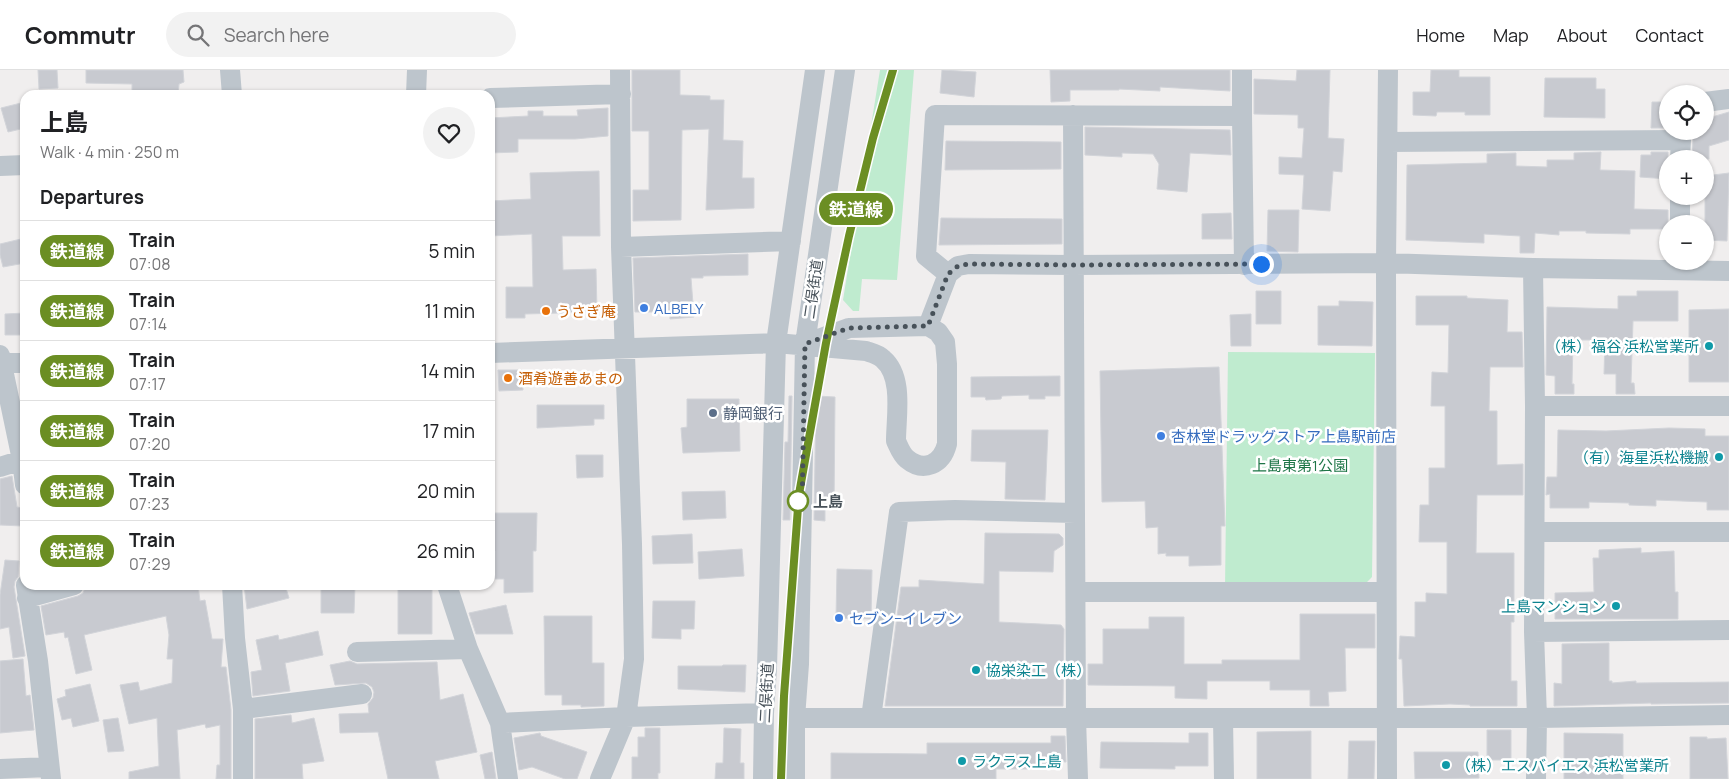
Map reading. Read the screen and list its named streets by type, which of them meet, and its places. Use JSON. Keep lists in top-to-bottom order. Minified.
{"streets":{"street":["二俣街道"]},"parks":["上島東第1公園"],"places":["ALBELY","うさぎ庵","（株）福谷 浜松営業所","酒肴遊善あまの","静岡銀行","杏林堂ドラッグストア上島駅前店","（有）海星浜松機搬","上島","上島マンション","セブン−イレブン","協栄染工（株）","ラクラス上島","（株）エスバイエス 浜松営業所"],"page":{"header":"Commutr","search":"Search here","nav":["Home","Map","About","Contact"],"on_map":"鉄道線","map_buttons":["+","−"],"heading":[["上島","Walk · 4 min · 250 m"],"Departures"],"list":[{"mark":"鉄道線","name":"Train","note":"07:08","value":"5 min"},{"mark":"鉄道線","name":"Train","note":"07:14","value":"11 min"},{"mark":"鉄道線","name":"Train","note":"07:17","value":"14 min"},{"mark":"鉄道線","name":"Train","note":"07:20","value":"17 min"},{"mark":"鉄道線","name":"Train","note":"07:23","value":"20 min"},{"mark":"鉄道線","name":"Train","note":"07:29","value":"26 min"}]}}
